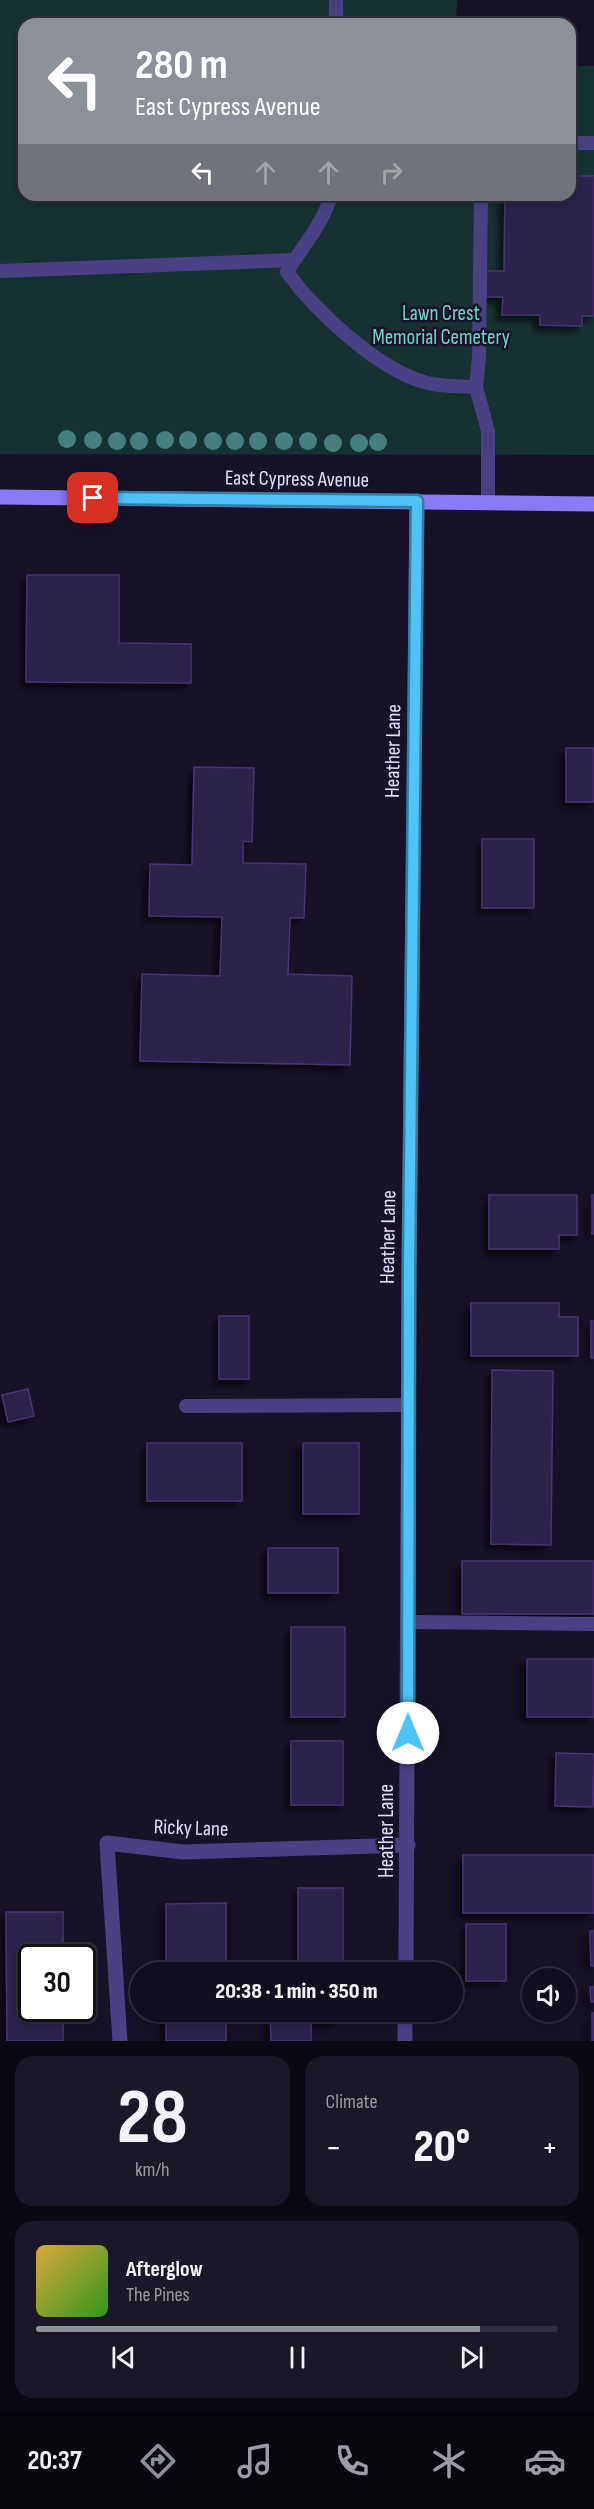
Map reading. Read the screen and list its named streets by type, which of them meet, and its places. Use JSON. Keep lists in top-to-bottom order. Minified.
{"streets":{"main road":["East Cypress Avenue"],"street":["Heather Lane","Ricky Lane"]},"crossings":[["East Cypress Avenue","Heather Lane"],["Heather Lane","Ricky Lane"]],"parks":["Lawn Crest Memorial Cemetery"],"page":{"turn":["280 m","East Cypress Avenue"],"limit":"30","trip":"20:38 · 1 min · 350 m","tile":[["28","km/h"],"Climate"],"heat":["−","20°","+"],"song":["Afterglow","The Pines"],"tabs":"20:37"}}
